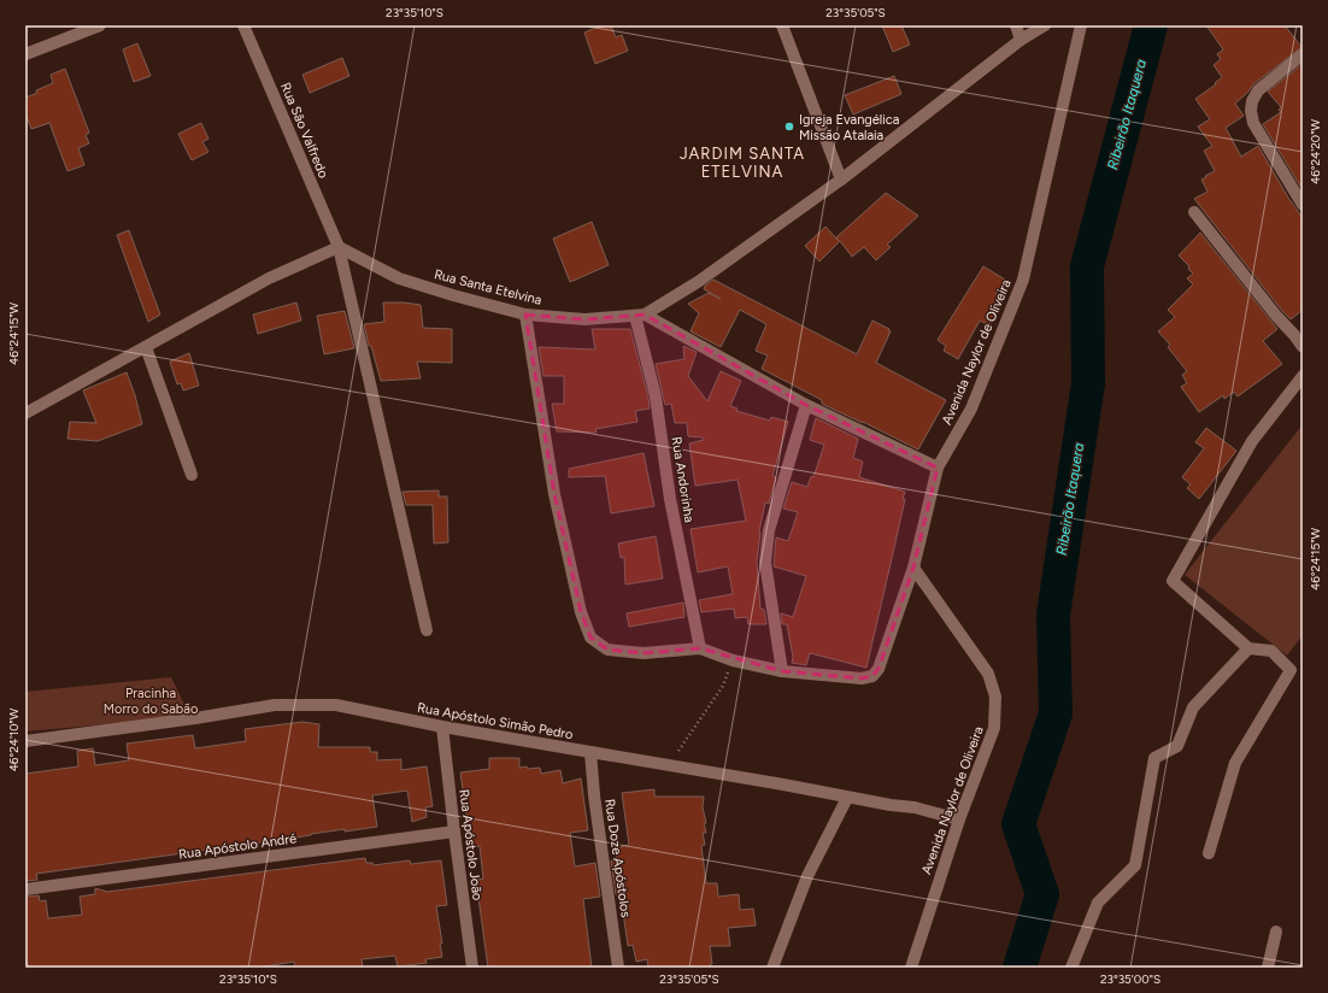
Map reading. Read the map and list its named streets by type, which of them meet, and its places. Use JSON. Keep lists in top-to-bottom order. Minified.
{"streets":{"street":["Rua São Valfredo","Rua Santa Etelvina","Avenida Naylor de Oliveira","Rua Andorinha","Rua Apóstolo Simão Pedro","Rua Apóstolo João","Rua Apóstolo André","Rua Doze Apóstolos"]},"crossings":[["Rua São Valfredo","Rua Santa Etelvina"],["Rua Santa Etelvina","Rua Andorinha"],["Avenida Naylor de Oliveira","Rua Apóstolo Simão Pedro"],["Rua Apóstolo Simão Pedro","Rua Apóstolo João"],["Rua Apóstolo Simão Pedro","Rua Doze Apóstolos"],["Rua Apóstolo João","Rua Apóstolo André"]],"districts":["JARDIM SANTA ETELVINA"],"water":["Ribeirão Itaquera"],"parks":["Pracinha Morro do Sabão"],"places":["Igreja Evangélica Missão Atalaia"],"coordinates":["23°35'10\"S","23°35'05\"S","46°24'20\"W","46°24'15\"W","46°24'10\"W","23°35'00\"S"]}
